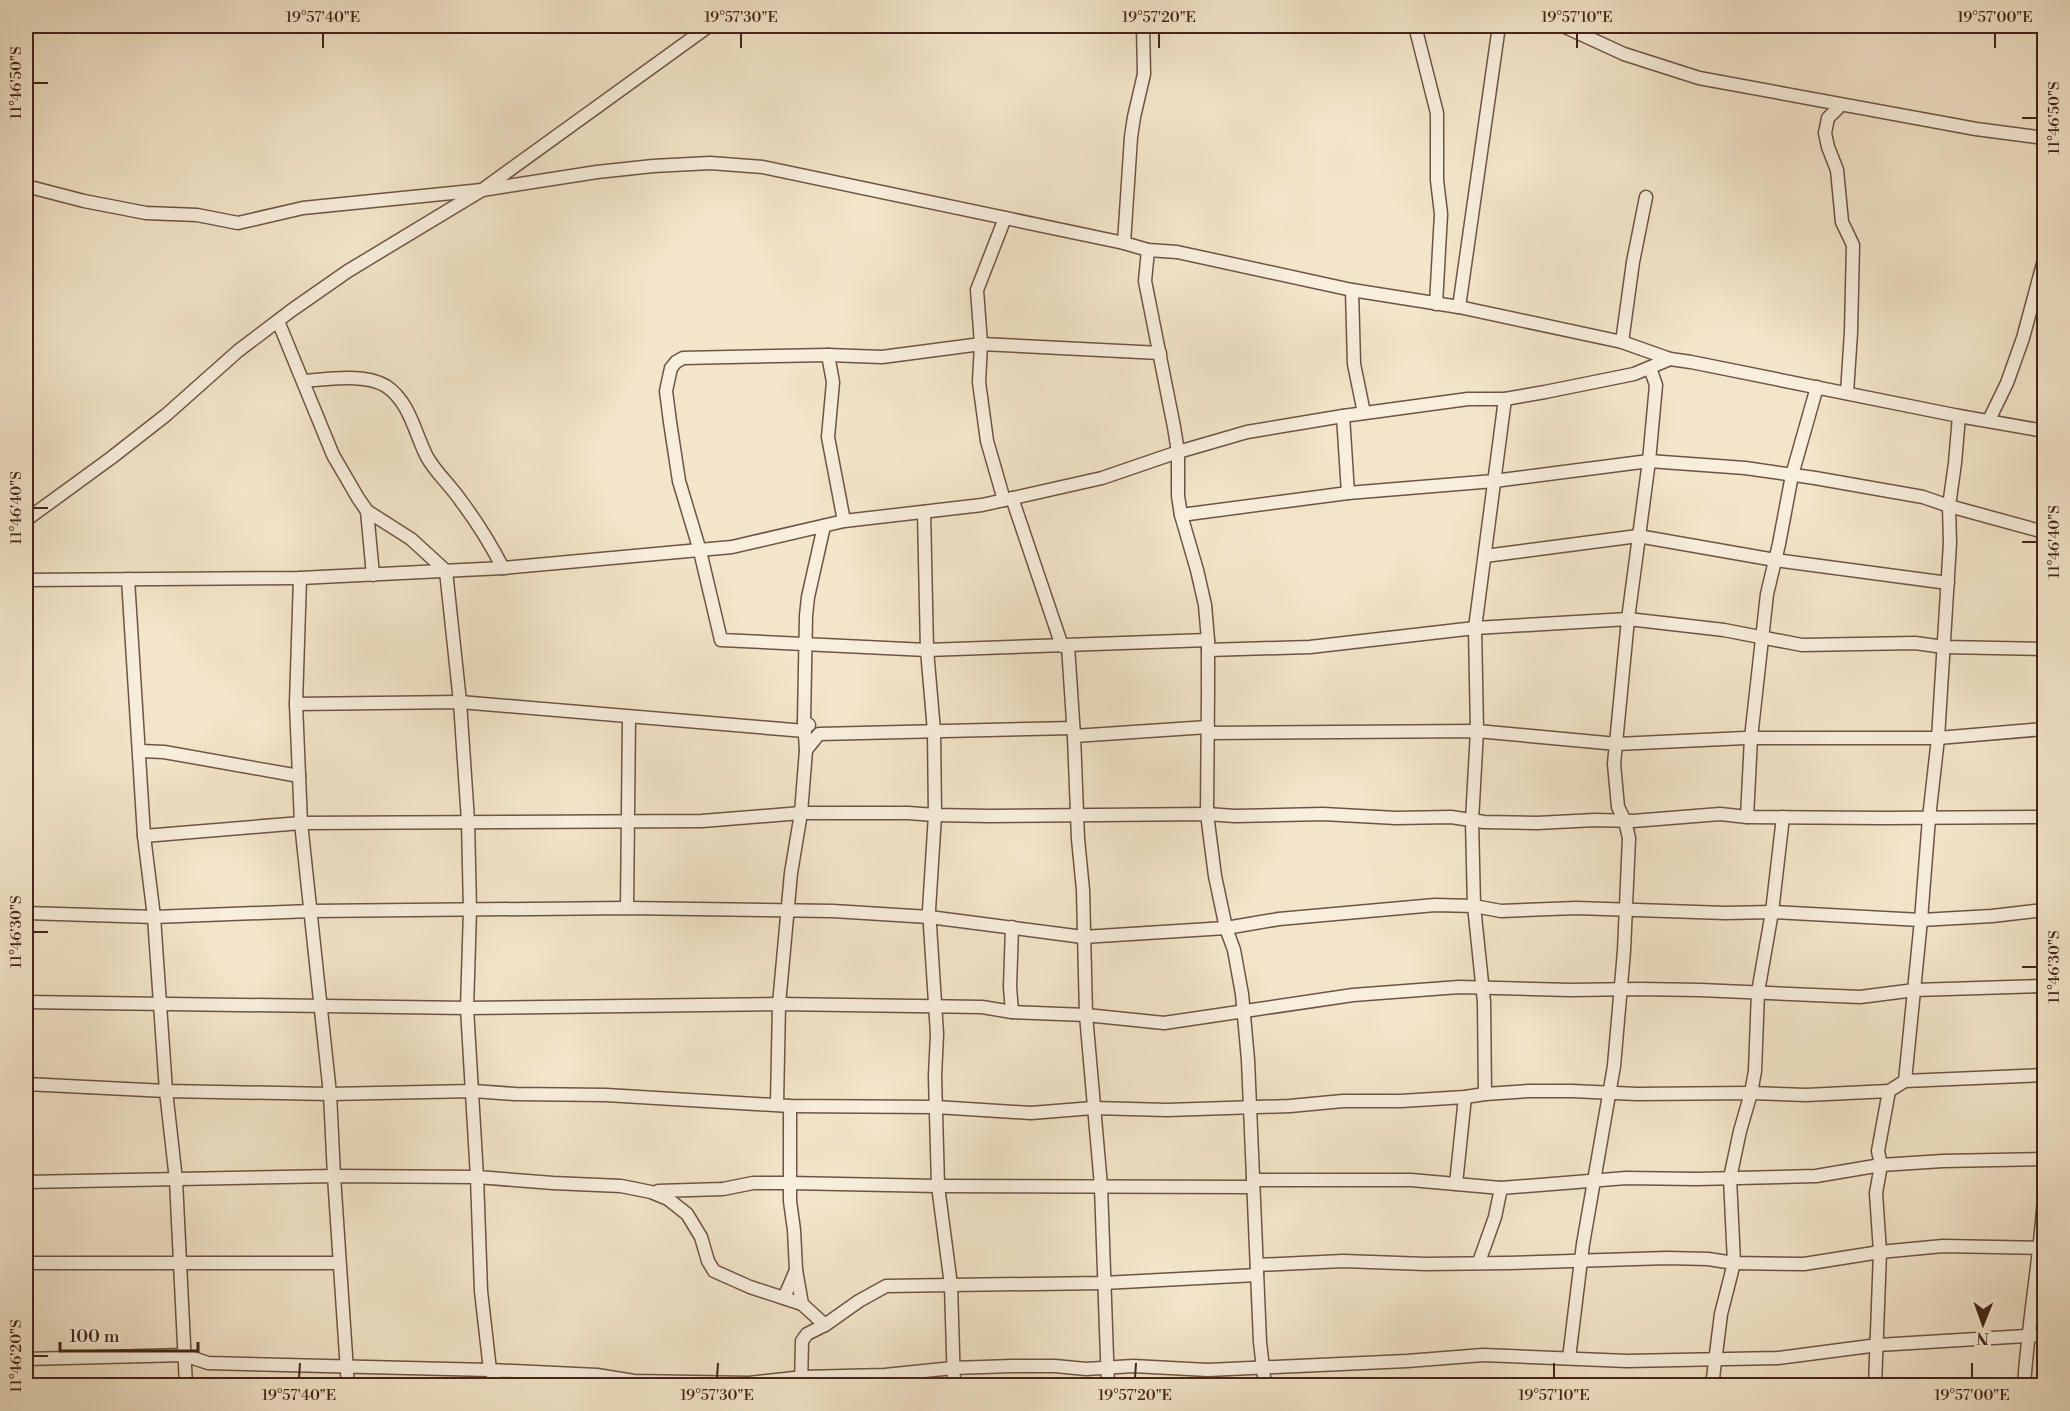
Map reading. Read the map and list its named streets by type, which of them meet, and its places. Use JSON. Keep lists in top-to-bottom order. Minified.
{"scale_bar":"100 m","north":"bottom","coordinates":["19°57'40\"E","19°57'30\"E","19°57'20\"E","19°57'10\"E","19°57'00\"E","11°46'50\"S","11°46'40\"S","11°46'30\"S","11°46'20\"S"]}
